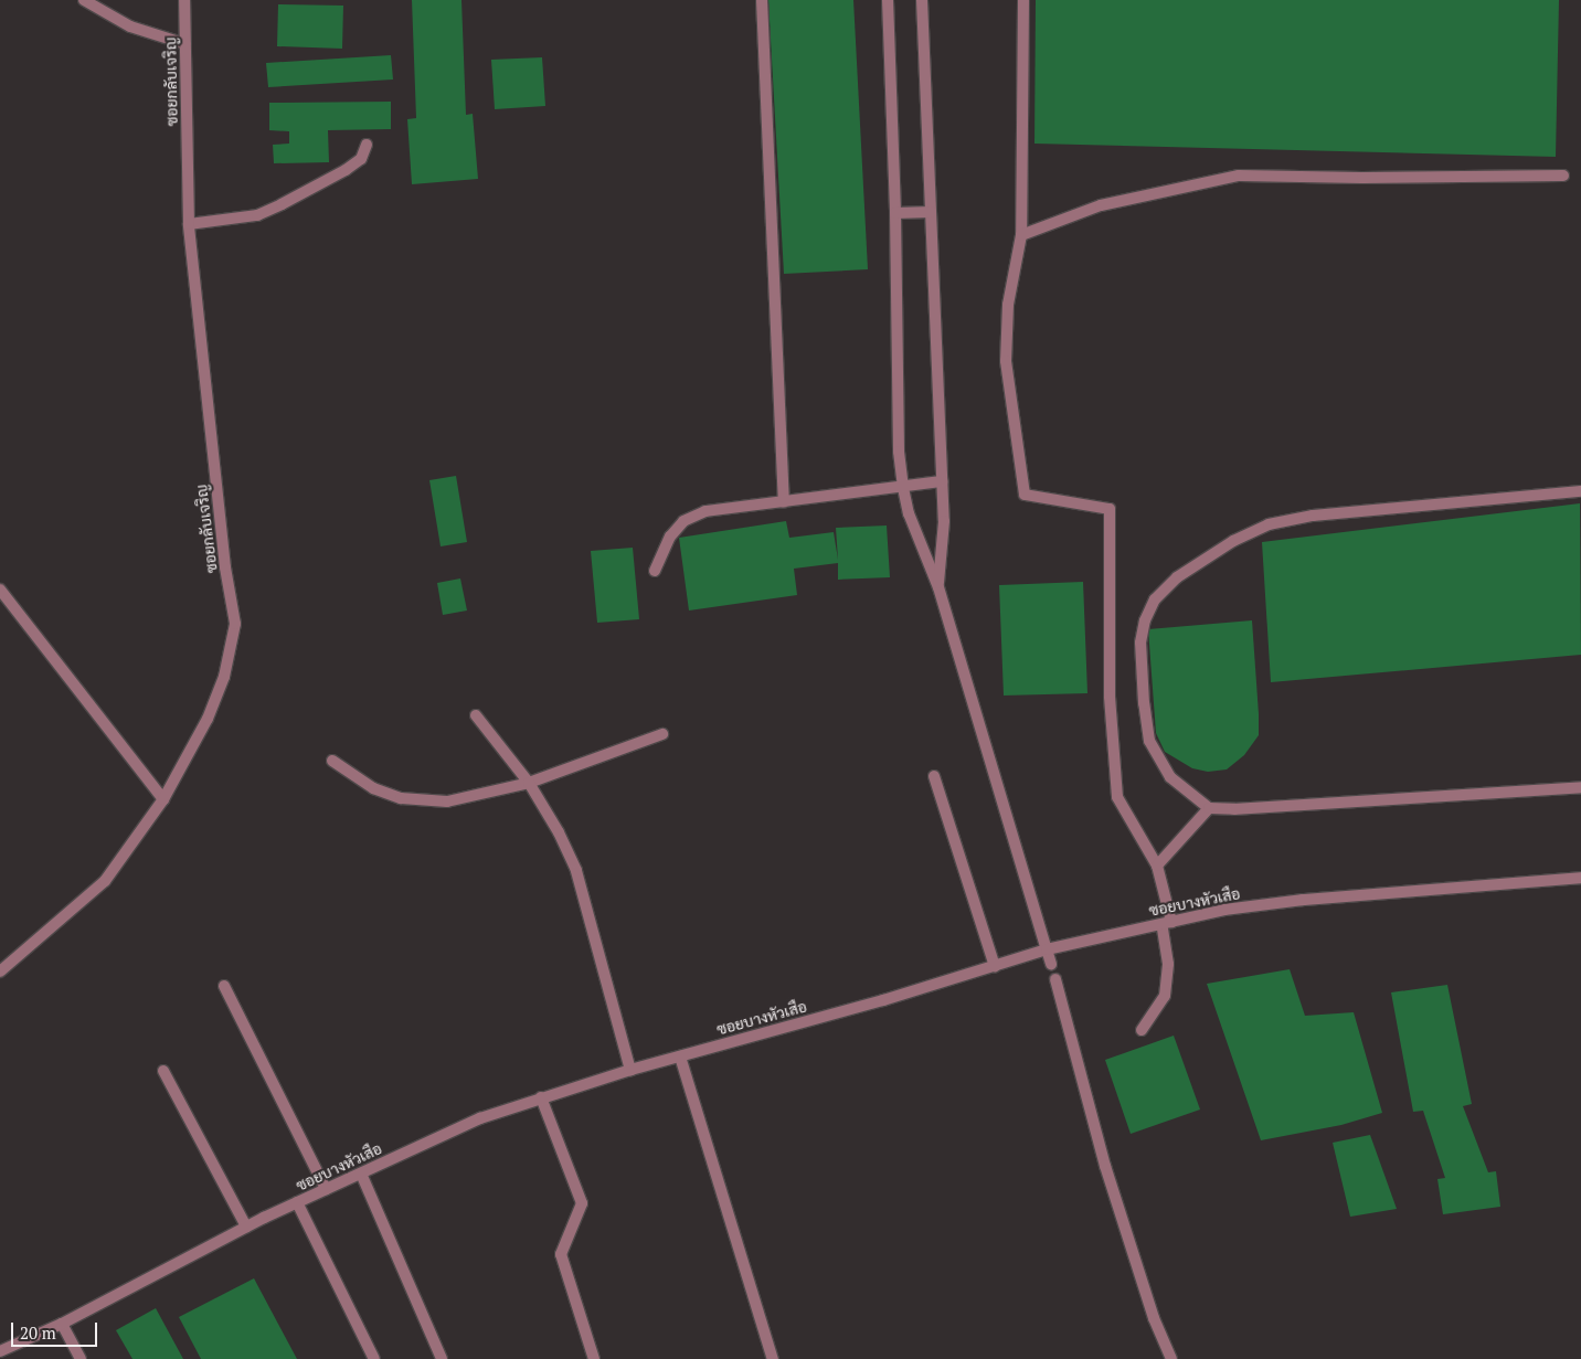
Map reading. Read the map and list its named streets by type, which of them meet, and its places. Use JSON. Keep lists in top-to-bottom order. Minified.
{"streets":{"street":["ซอยกลับเจริญ","ซอยบางหัวเสือ"]},"scale_bar":"20 m"}
